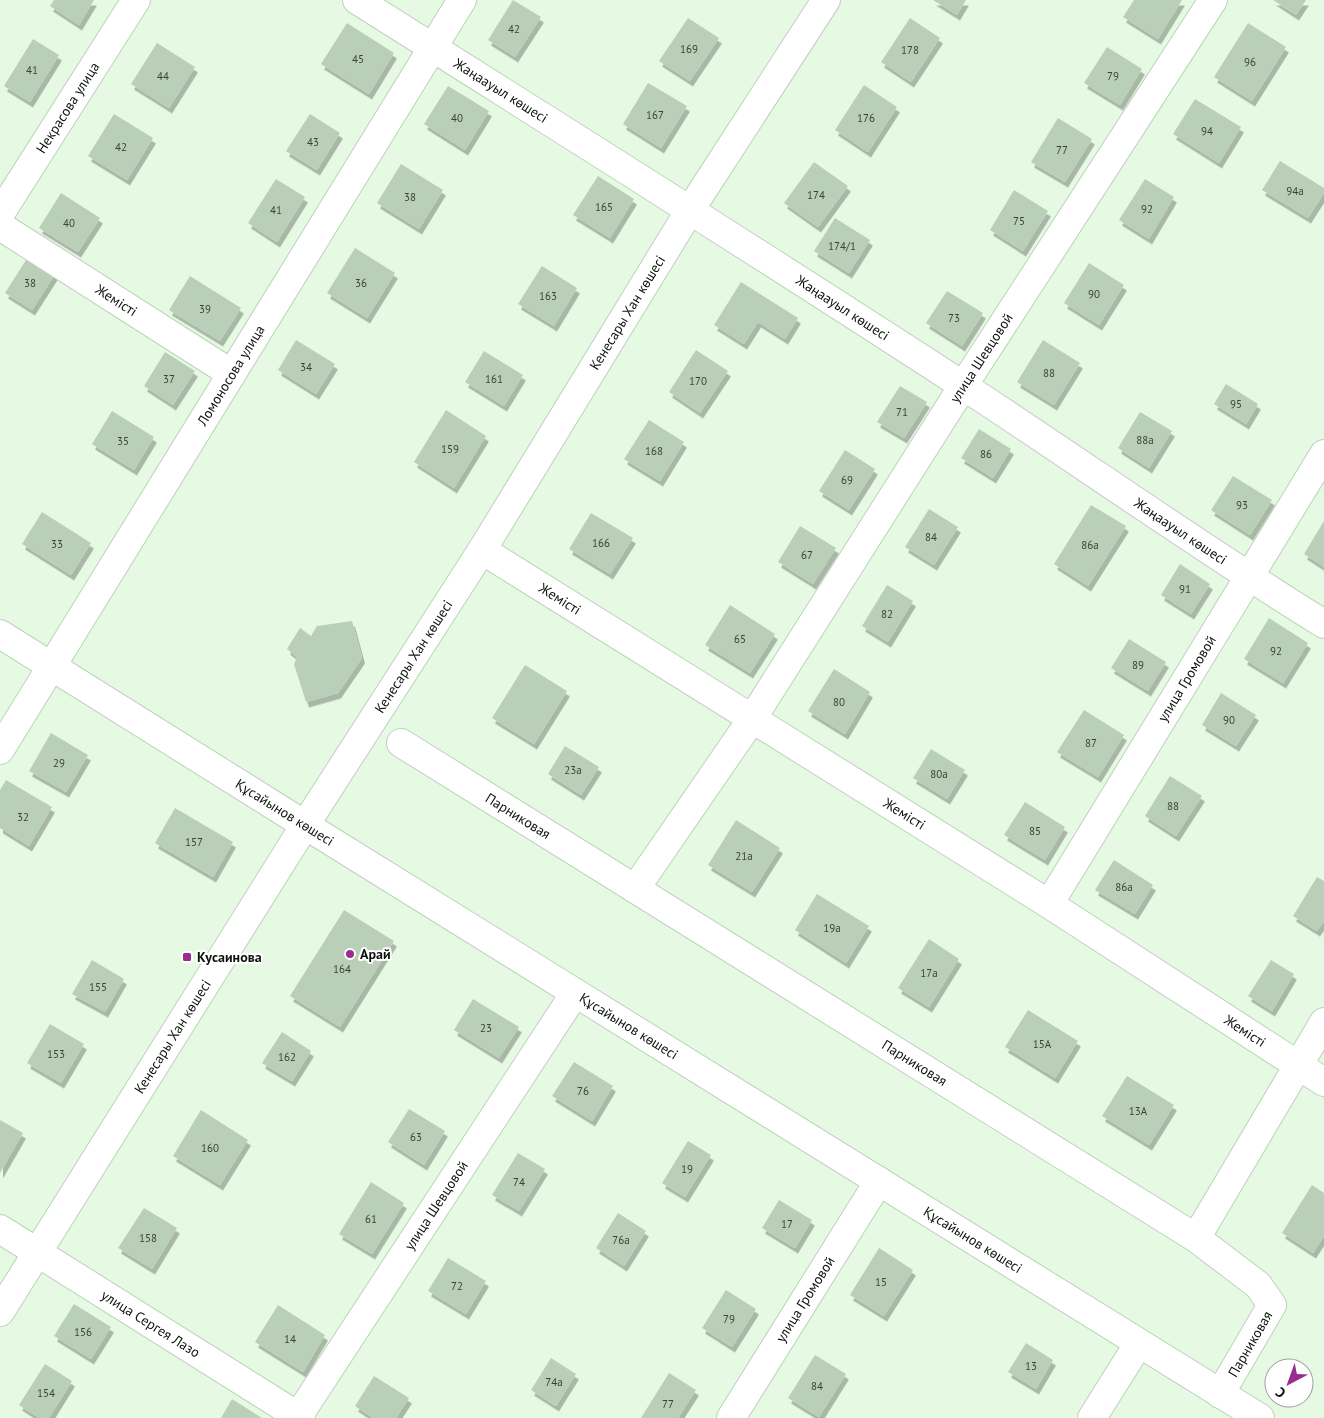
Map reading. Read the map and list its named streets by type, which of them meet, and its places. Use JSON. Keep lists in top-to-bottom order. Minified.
{"streets":{"street":["Жаңаауыл көшесі","Некрасова улица","Жемісті","Кенесары Хан көшесі","улица Шевцовой","Ломоносова улица","улица Громовой","Құсайынов көшесі","Парниковая","улица Сергея Лазо"]},"crossings":[["Жаңаауыл көшесі","Кенесары Хан көшесі"],["Жаңаауыл көшесі","улица Шевцовой"],["Жаңаауыл көшесі","Ломоносова улица"],["Жаңаауыл көшесі","улица Громовой"],["Жемісті","Кенесары Хан көшесі"],["Жемісті","улица Шевцовой"],["Жемісті","Ломоносова улица"],["Жемісті","улица Громовой"],["Кенесары Хан көшесі","Құсайынов көшесі"],["Кенесары Хан көшесі","улица Сергея Лазо"],["улица Шевцовой","Құсайынов көшесі"],["улица Шевцовой","улица Сергея Лазо"],["Ломоносова улица","Құсайынов көшесі"],["улица Громовой","Құсайынов көшесі"],["Құсайынов көшесі","Парниковая"]],"places":{"other":["Арай"],"transit":["Кусаинова"]},"house_numbers":["42","169","178","45","96","41","44","79","167","40","176","94","43","42","77","94а","174","38","165","92","41","75","40","174/1","38","36","90","163","39","73","34","88","37","161","170","95","71","88а","35","159","168","86","69","93","84","166","33","86а","67","91","82","65","92","89","80","90","87","29","23а","80а","88","32","85","157","21а","86а","19а","164","17а","155","23","15А","153","162","76","13А","63","160","19","74","61","17","158","76а","15","72","79","156","14","13","74а","84","154","77"],"north":"bottom left"}
